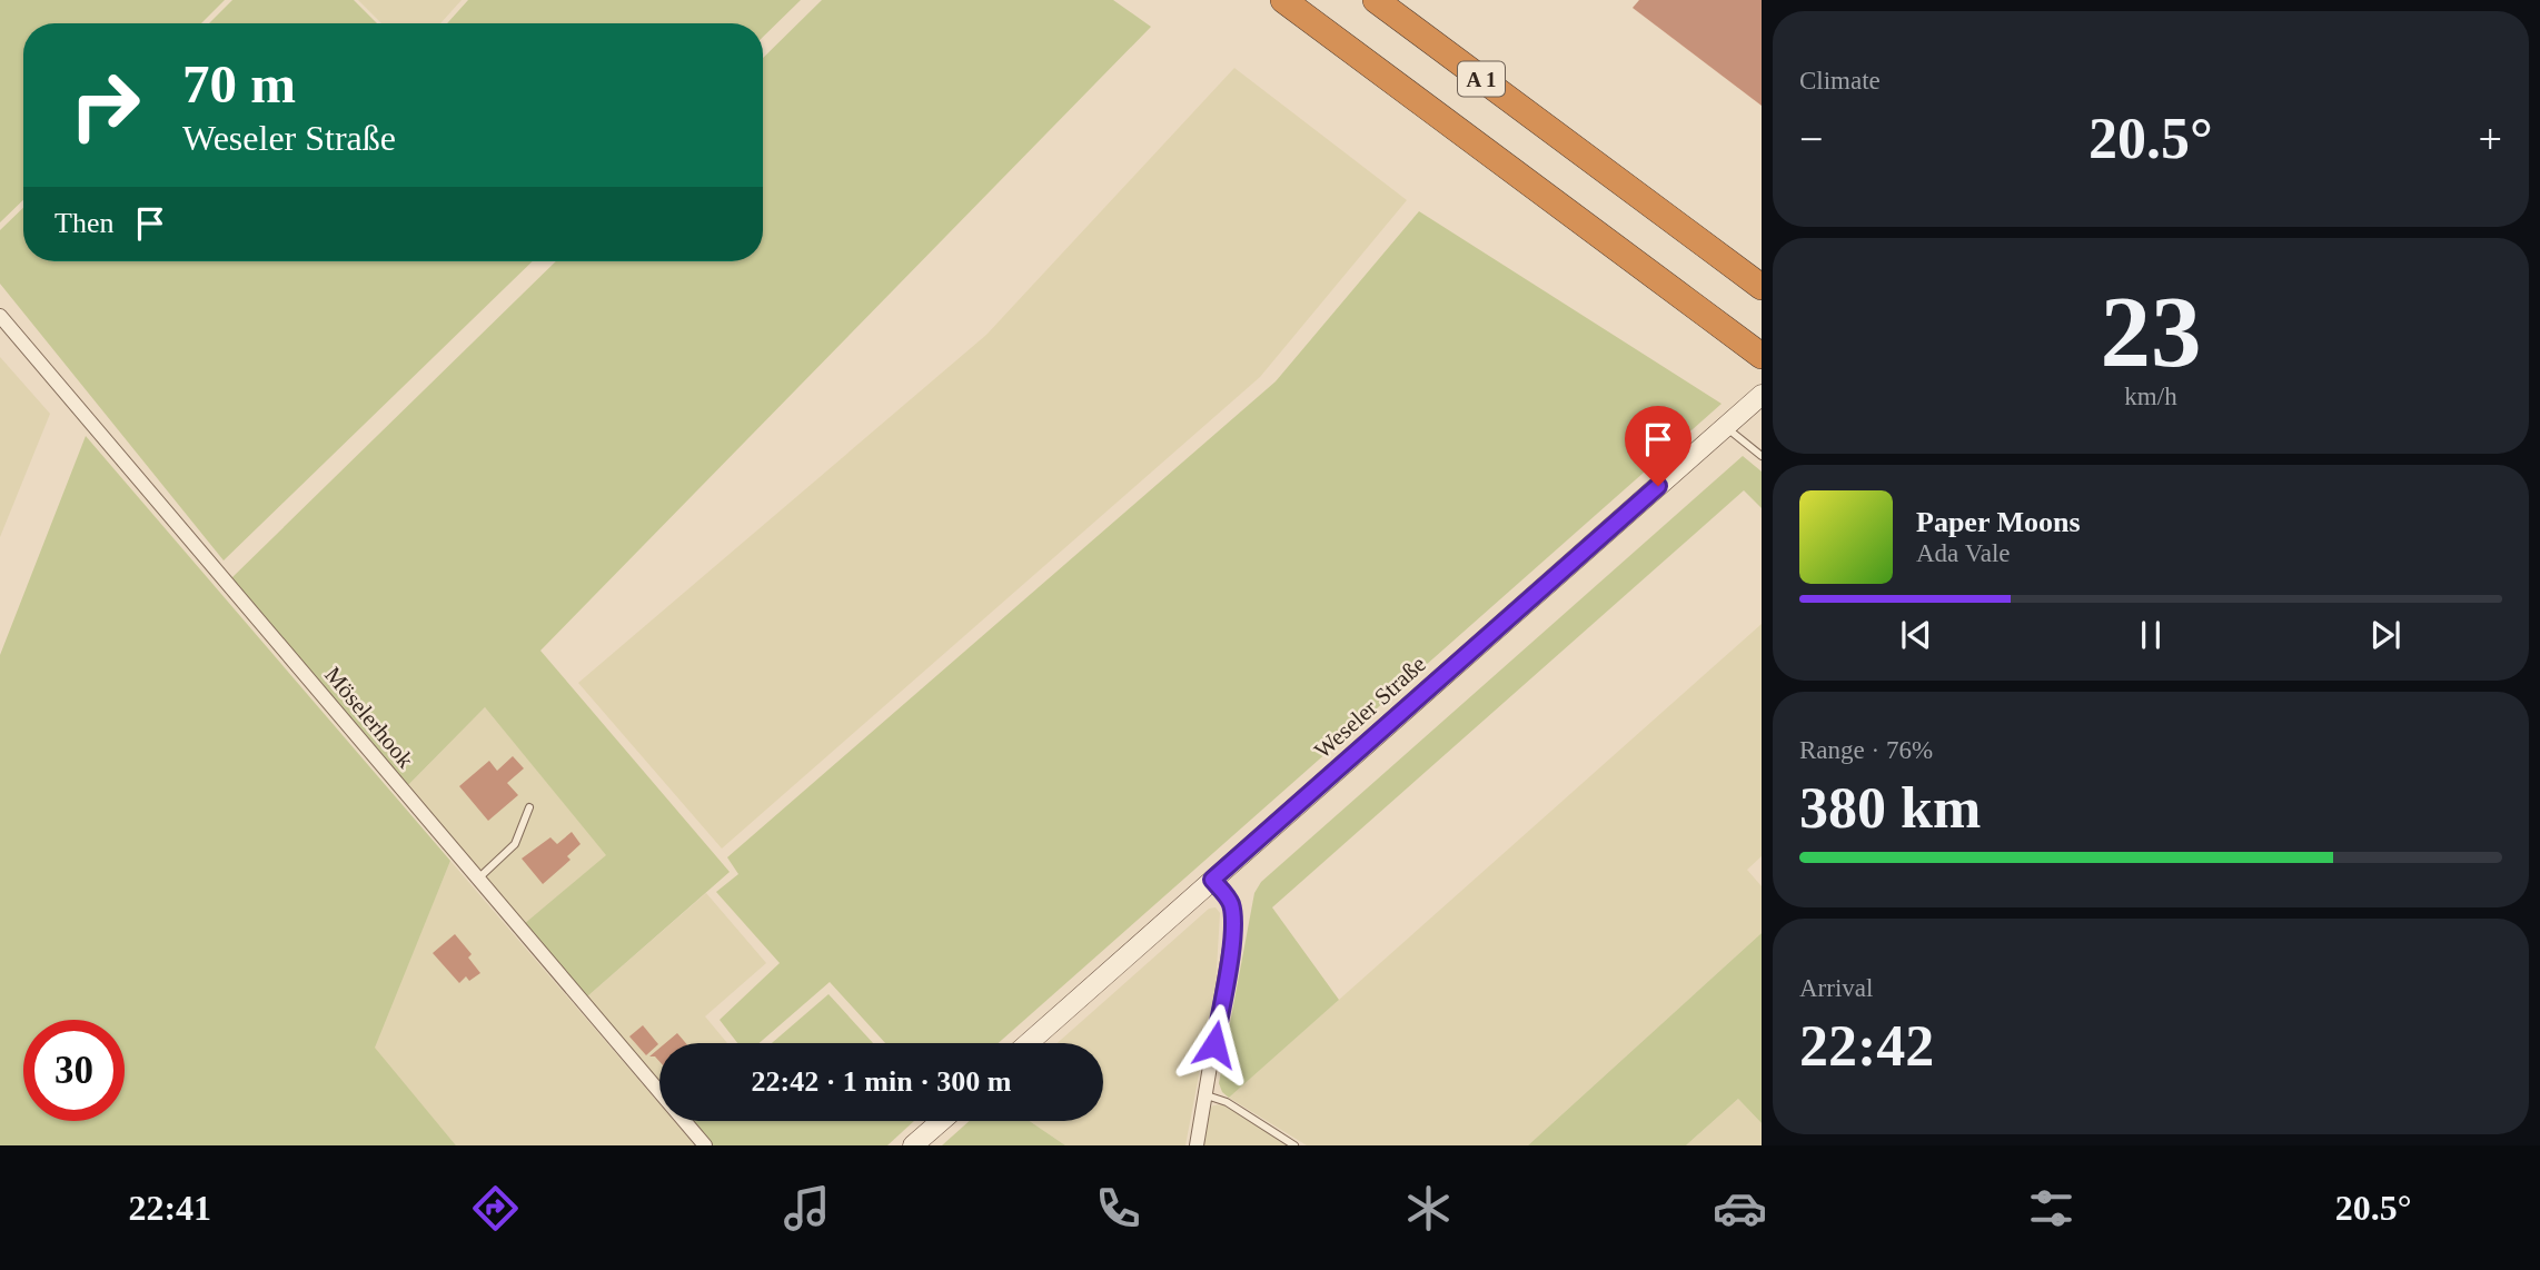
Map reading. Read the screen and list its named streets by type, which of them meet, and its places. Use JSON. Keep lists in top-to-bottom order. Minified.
{"streets":{"highway":["A 1"],"main road":["Weseler Straße"],"street":["Möselerhook"]},"page":{"tile":["Climate",["23","km/h"],["Range · 76%","380 km"],["Arrival","22:42"]],"turn":["70 m","Weseler Straße"],"heat":["−","20.5°","+"],"then":"Then","song":["Paper Moons","Ada Vale"],"limit":"30","trip":"22:42 · 1 min · 300 m","tabs":["22:41","20.5°"]}}
